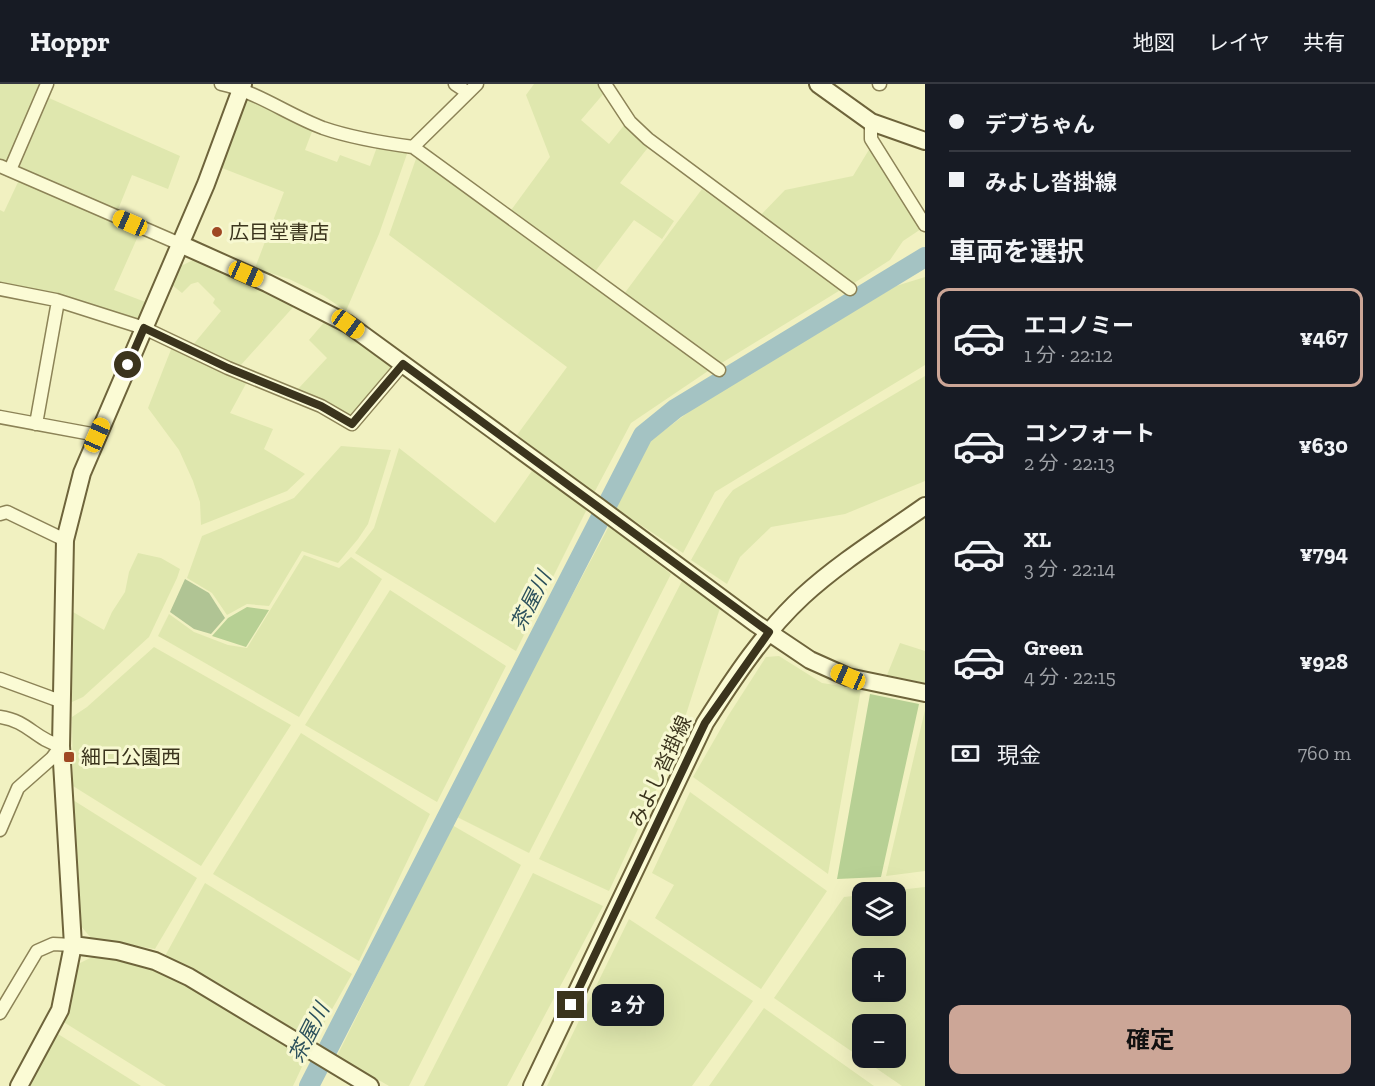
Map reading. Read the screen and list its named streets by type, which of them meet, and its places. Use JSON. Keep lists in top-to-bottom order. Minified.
{"streets":{"street":["みよし沓掛線"]},"water":["茶屋川"],"places":{"other":["広目堂書店"],"transit":["細口公園西"]},"page":{"header":"Hoppr","nav":["地図","レイヤ","共有"],"banner":["デブちゃん","みよし沓掛線"],"heading":"車両を選択","list":[{"name":"エコノミー","note":"1 分 · 22:12","value":"¥467"},{"name":"コンフォート","note":"2 分 · 22:13","value":"¥630"},{"name":"XL","note":"3 分 · 22:14","value":"¥794"},{"name":"Green","note":"4 分 · 22:15","value":"¥928"}],"pay":["現金","760 m"],"map_buttons":["+","−"],"bubble":"2 分","buttons":"確定"}}
